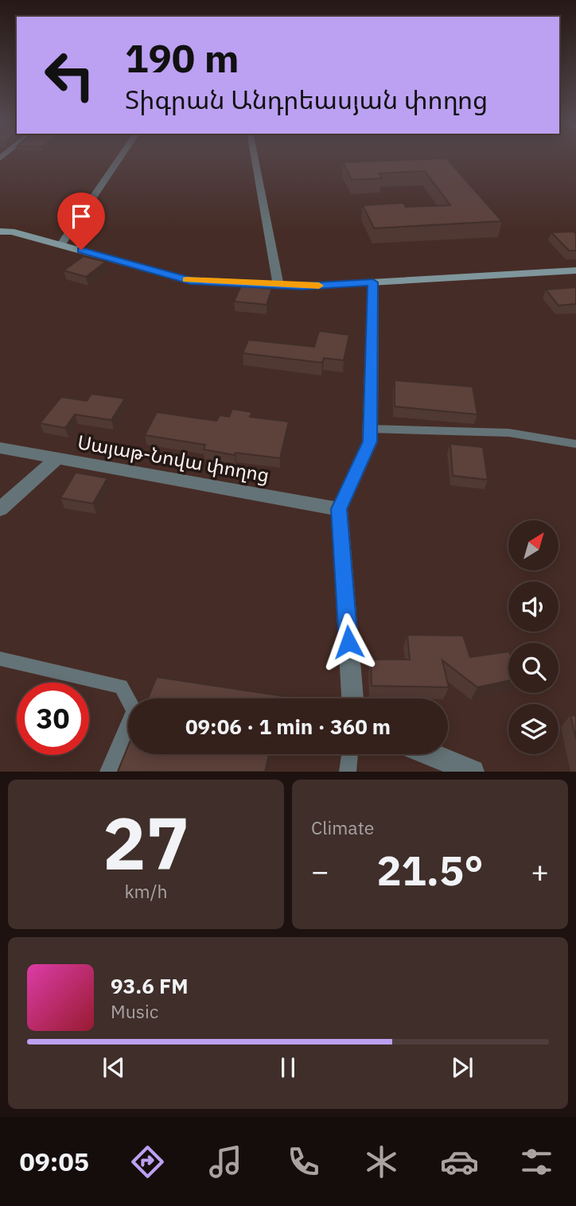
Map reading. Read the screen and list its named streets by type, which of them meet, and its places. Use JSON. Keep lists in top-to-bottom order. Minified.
{"streets":{"street":["Սայաթ-Նովա փողոց"]},"north":"top right","page":{"turn":["190 m","Տիգրան Անդրեասյան փողոց"],"limit":"30","trip":"09:06 · 1 min · 360 m","tile":[["27","km/h"],"Climate"],"heat":["−","21.5°","+"],"song":["93.6 FM","Music"],"tabs":"09:05"}}
